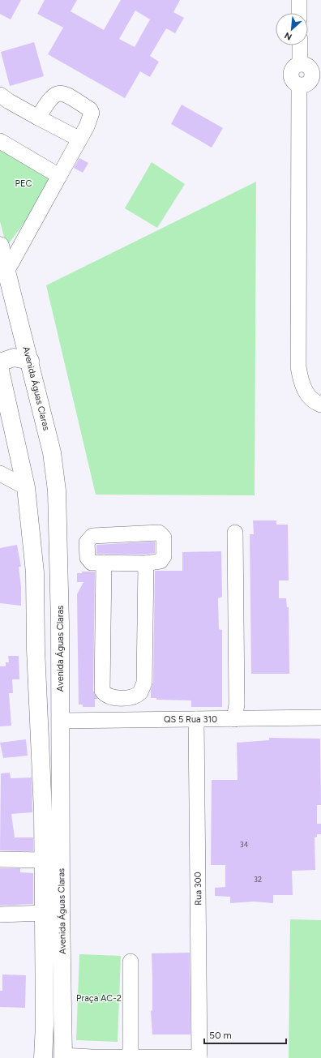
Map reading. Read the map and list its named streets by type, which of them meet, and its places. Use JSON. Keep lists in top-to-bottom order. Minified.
{"streets":{"main road":["Avenida Águas Claras"],"street":["QS 5 Rua 310","Rua 300"]},"crossings":[["Avenida Águas Claras","QS 5 Rua 310"],["QS 5 Rua 310","Rua 300"]],"parks":["PEC","Praça AC-2"],"house_numbers":["34","32"],"scale_bar":"50 m","north":"bottom left"}
